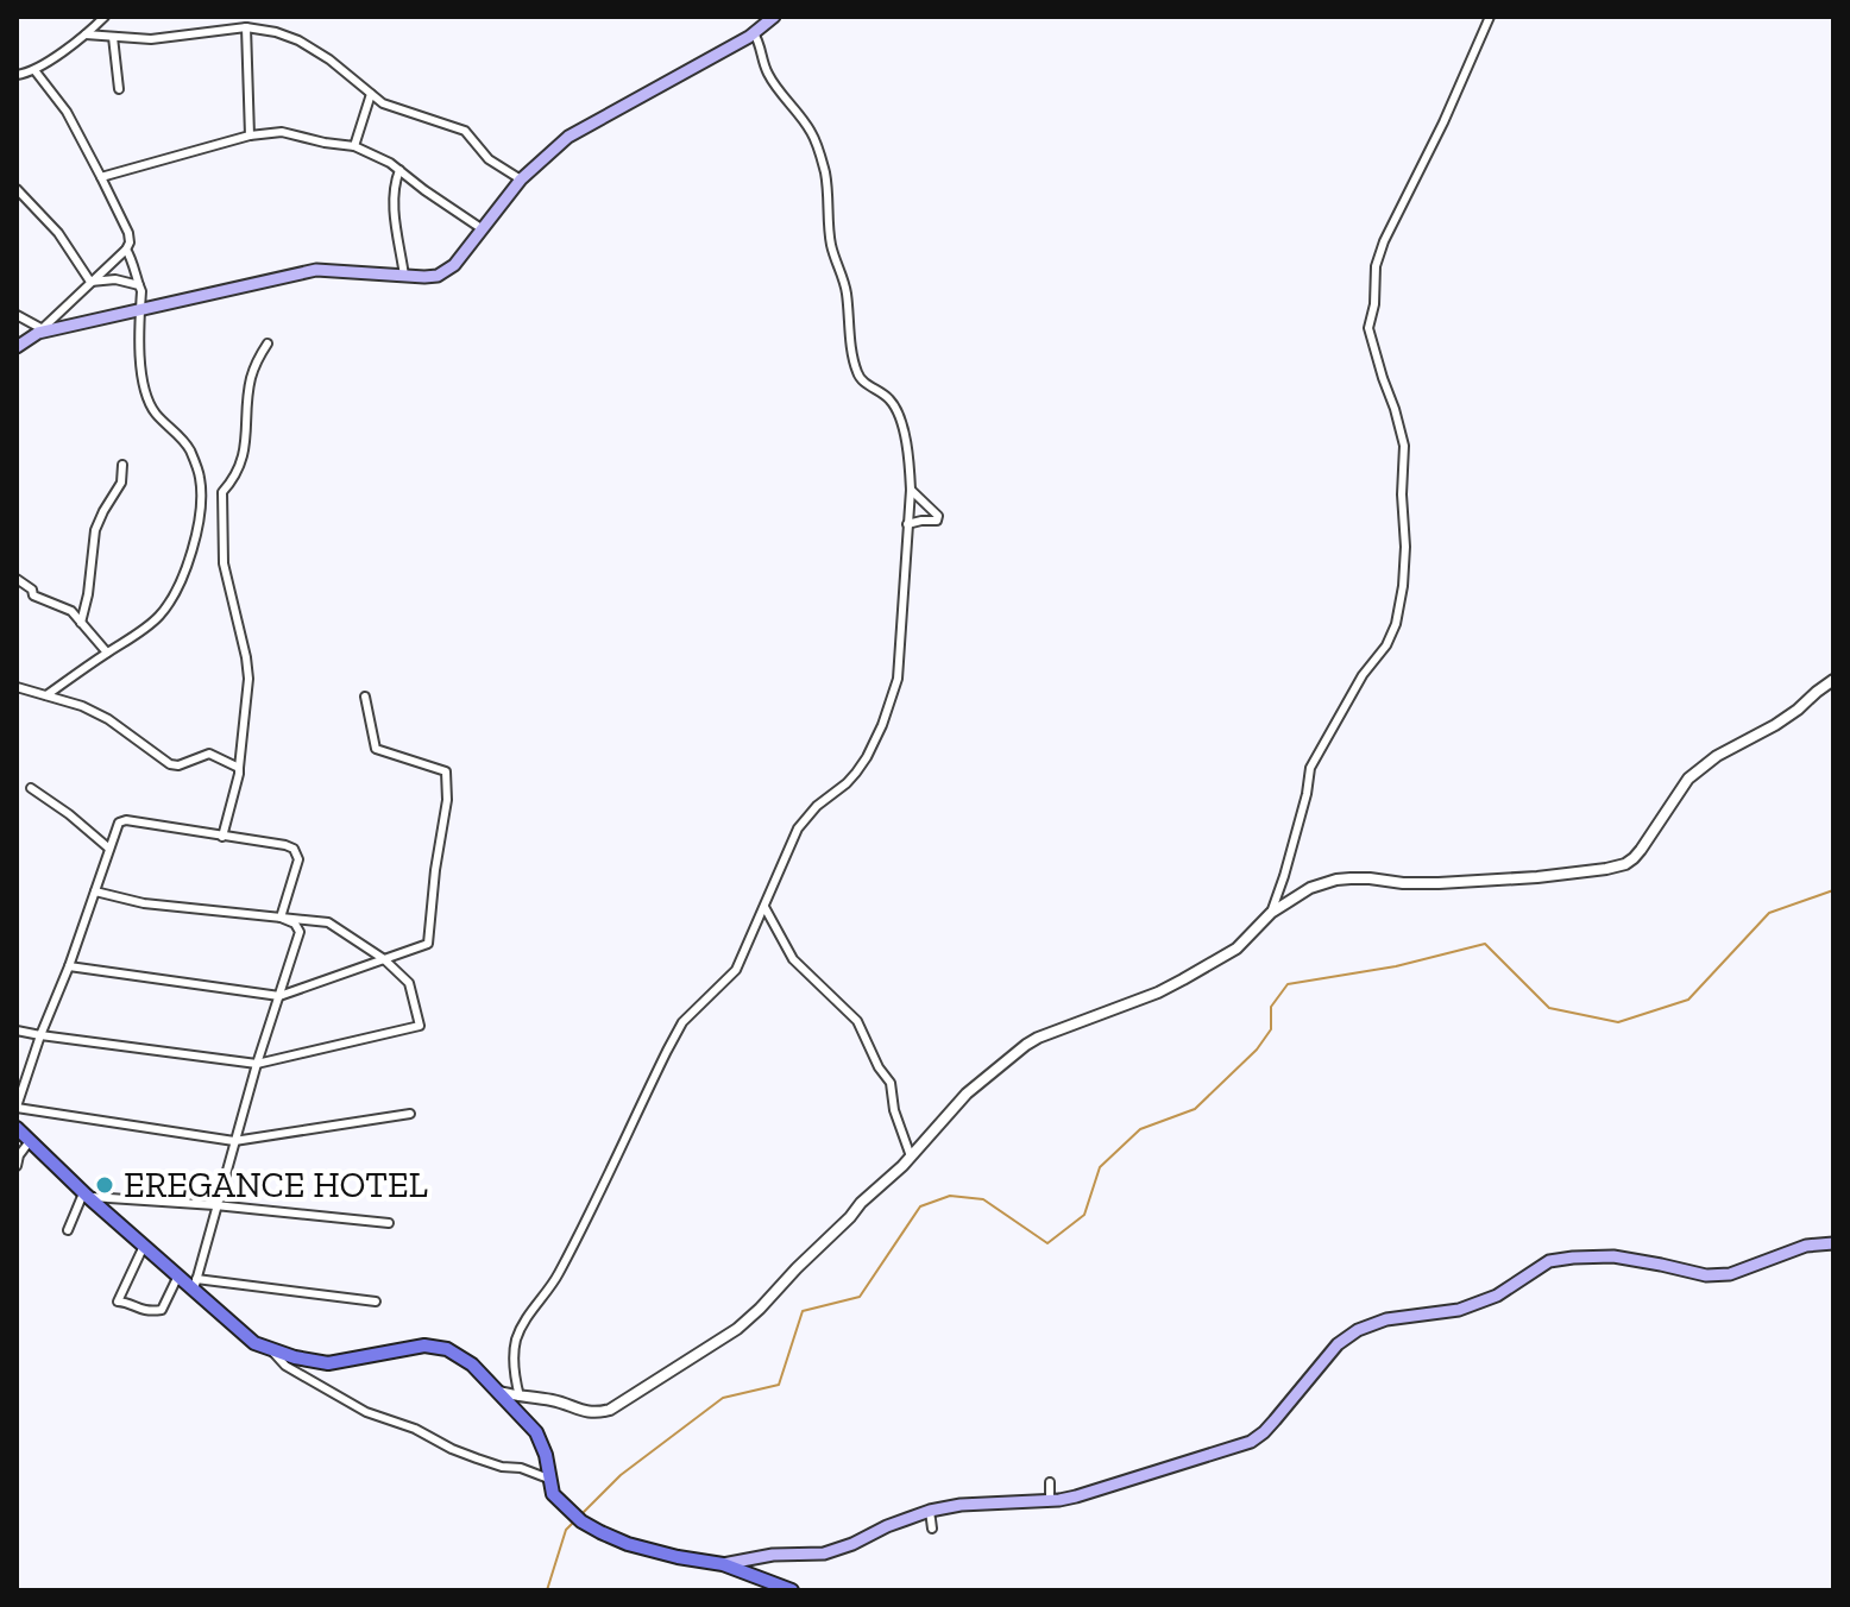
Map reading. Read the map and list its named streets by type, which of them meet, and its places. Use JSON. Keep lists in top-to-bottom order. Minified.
{"places":["EREGANCE HOTEL"]}
